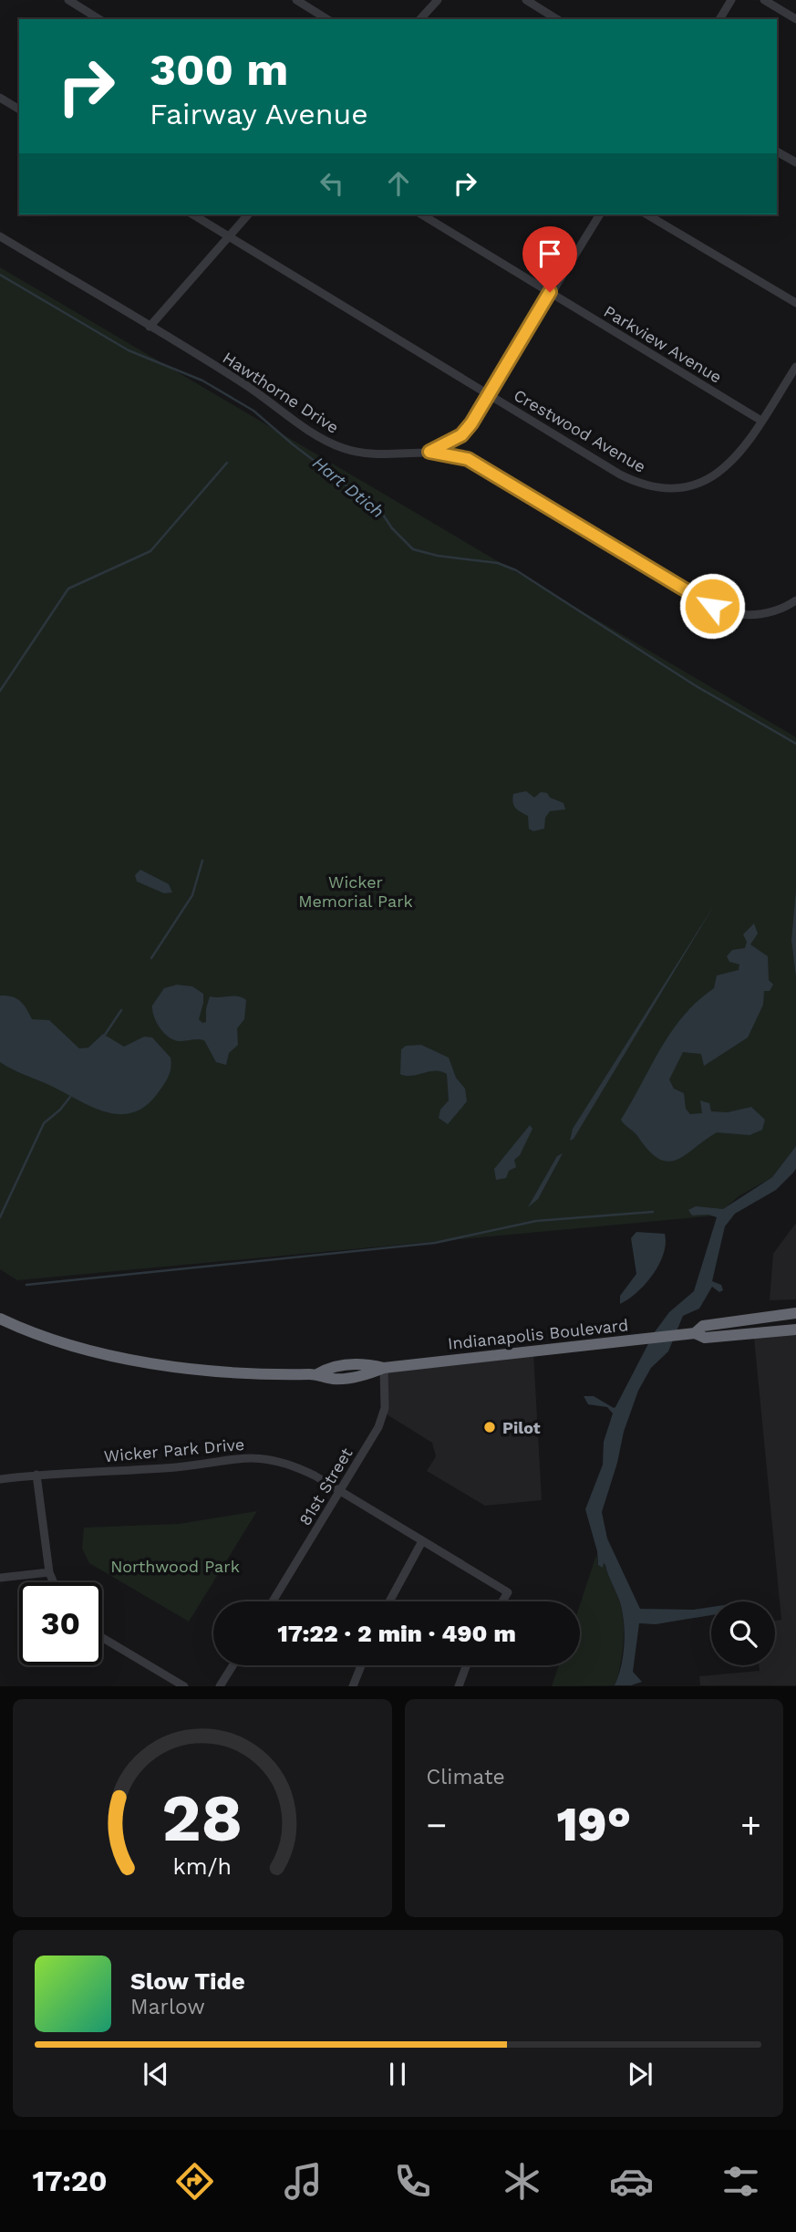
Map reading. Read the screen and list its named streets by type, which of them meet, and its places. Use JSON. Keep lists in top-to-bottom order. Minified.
{"streets":{"highway":["Indianapolis Boulevard"],"street":["Parkview Avenue","Hawthorne Drive","Crestwood Avenue","Wicker Park Drive","81st Street"]},"crossings":[["Parkview Avenue","Crestwood Avenue"],["Indianapolis Boulevard","81st Street"],["Wicker Park Drive","81st Street"]],"water":["Hart Dtich"],"parks":["Wicker Memorial Park","Northwood Park"],"places":["Pilot"],"page":{"turn":["300 m","Fairway Avenue"],"limit":"30","trip":"17:22 · 2 min · 490 m","tile":"Climate","heat":["−","19°","+"],"song":["Slow Tide","Marlow"],"tabs":"17:20","gauge":["28","km/h"]}}
